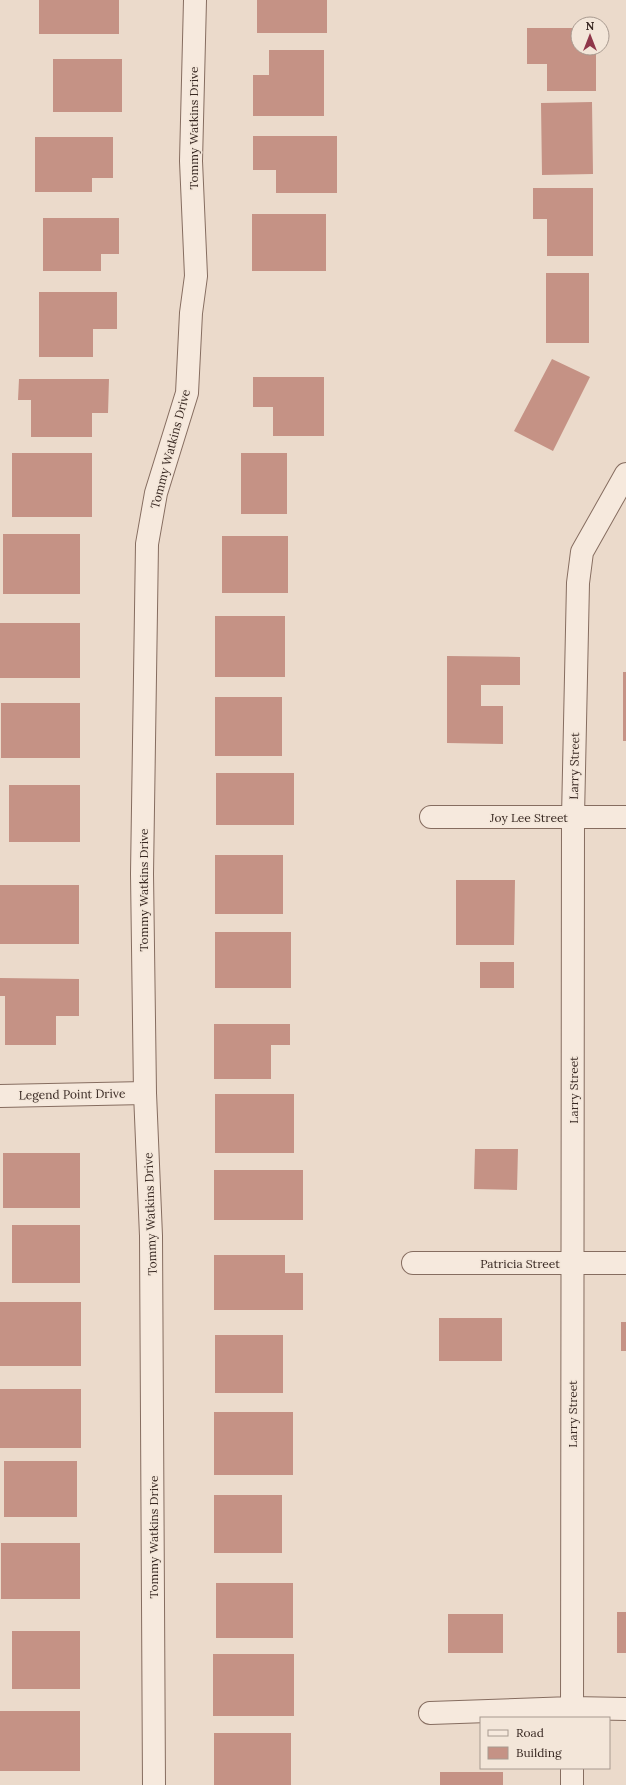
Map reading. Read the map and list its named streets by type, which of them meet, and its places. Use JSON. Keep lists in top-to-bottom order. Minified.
{"streets":{"street":["Tommy Watkins Drive","Larry Street","Joy Lee Street","Legend Point Drive","Patricia Street"]},"crossings":[["Tommy Watkins Drive","Legend Point Drive"],["Larry Street","Joy Lee Street"],["Larry Street","Patricia Street"]],"legend":["Road","Building"],"north":"top"}
